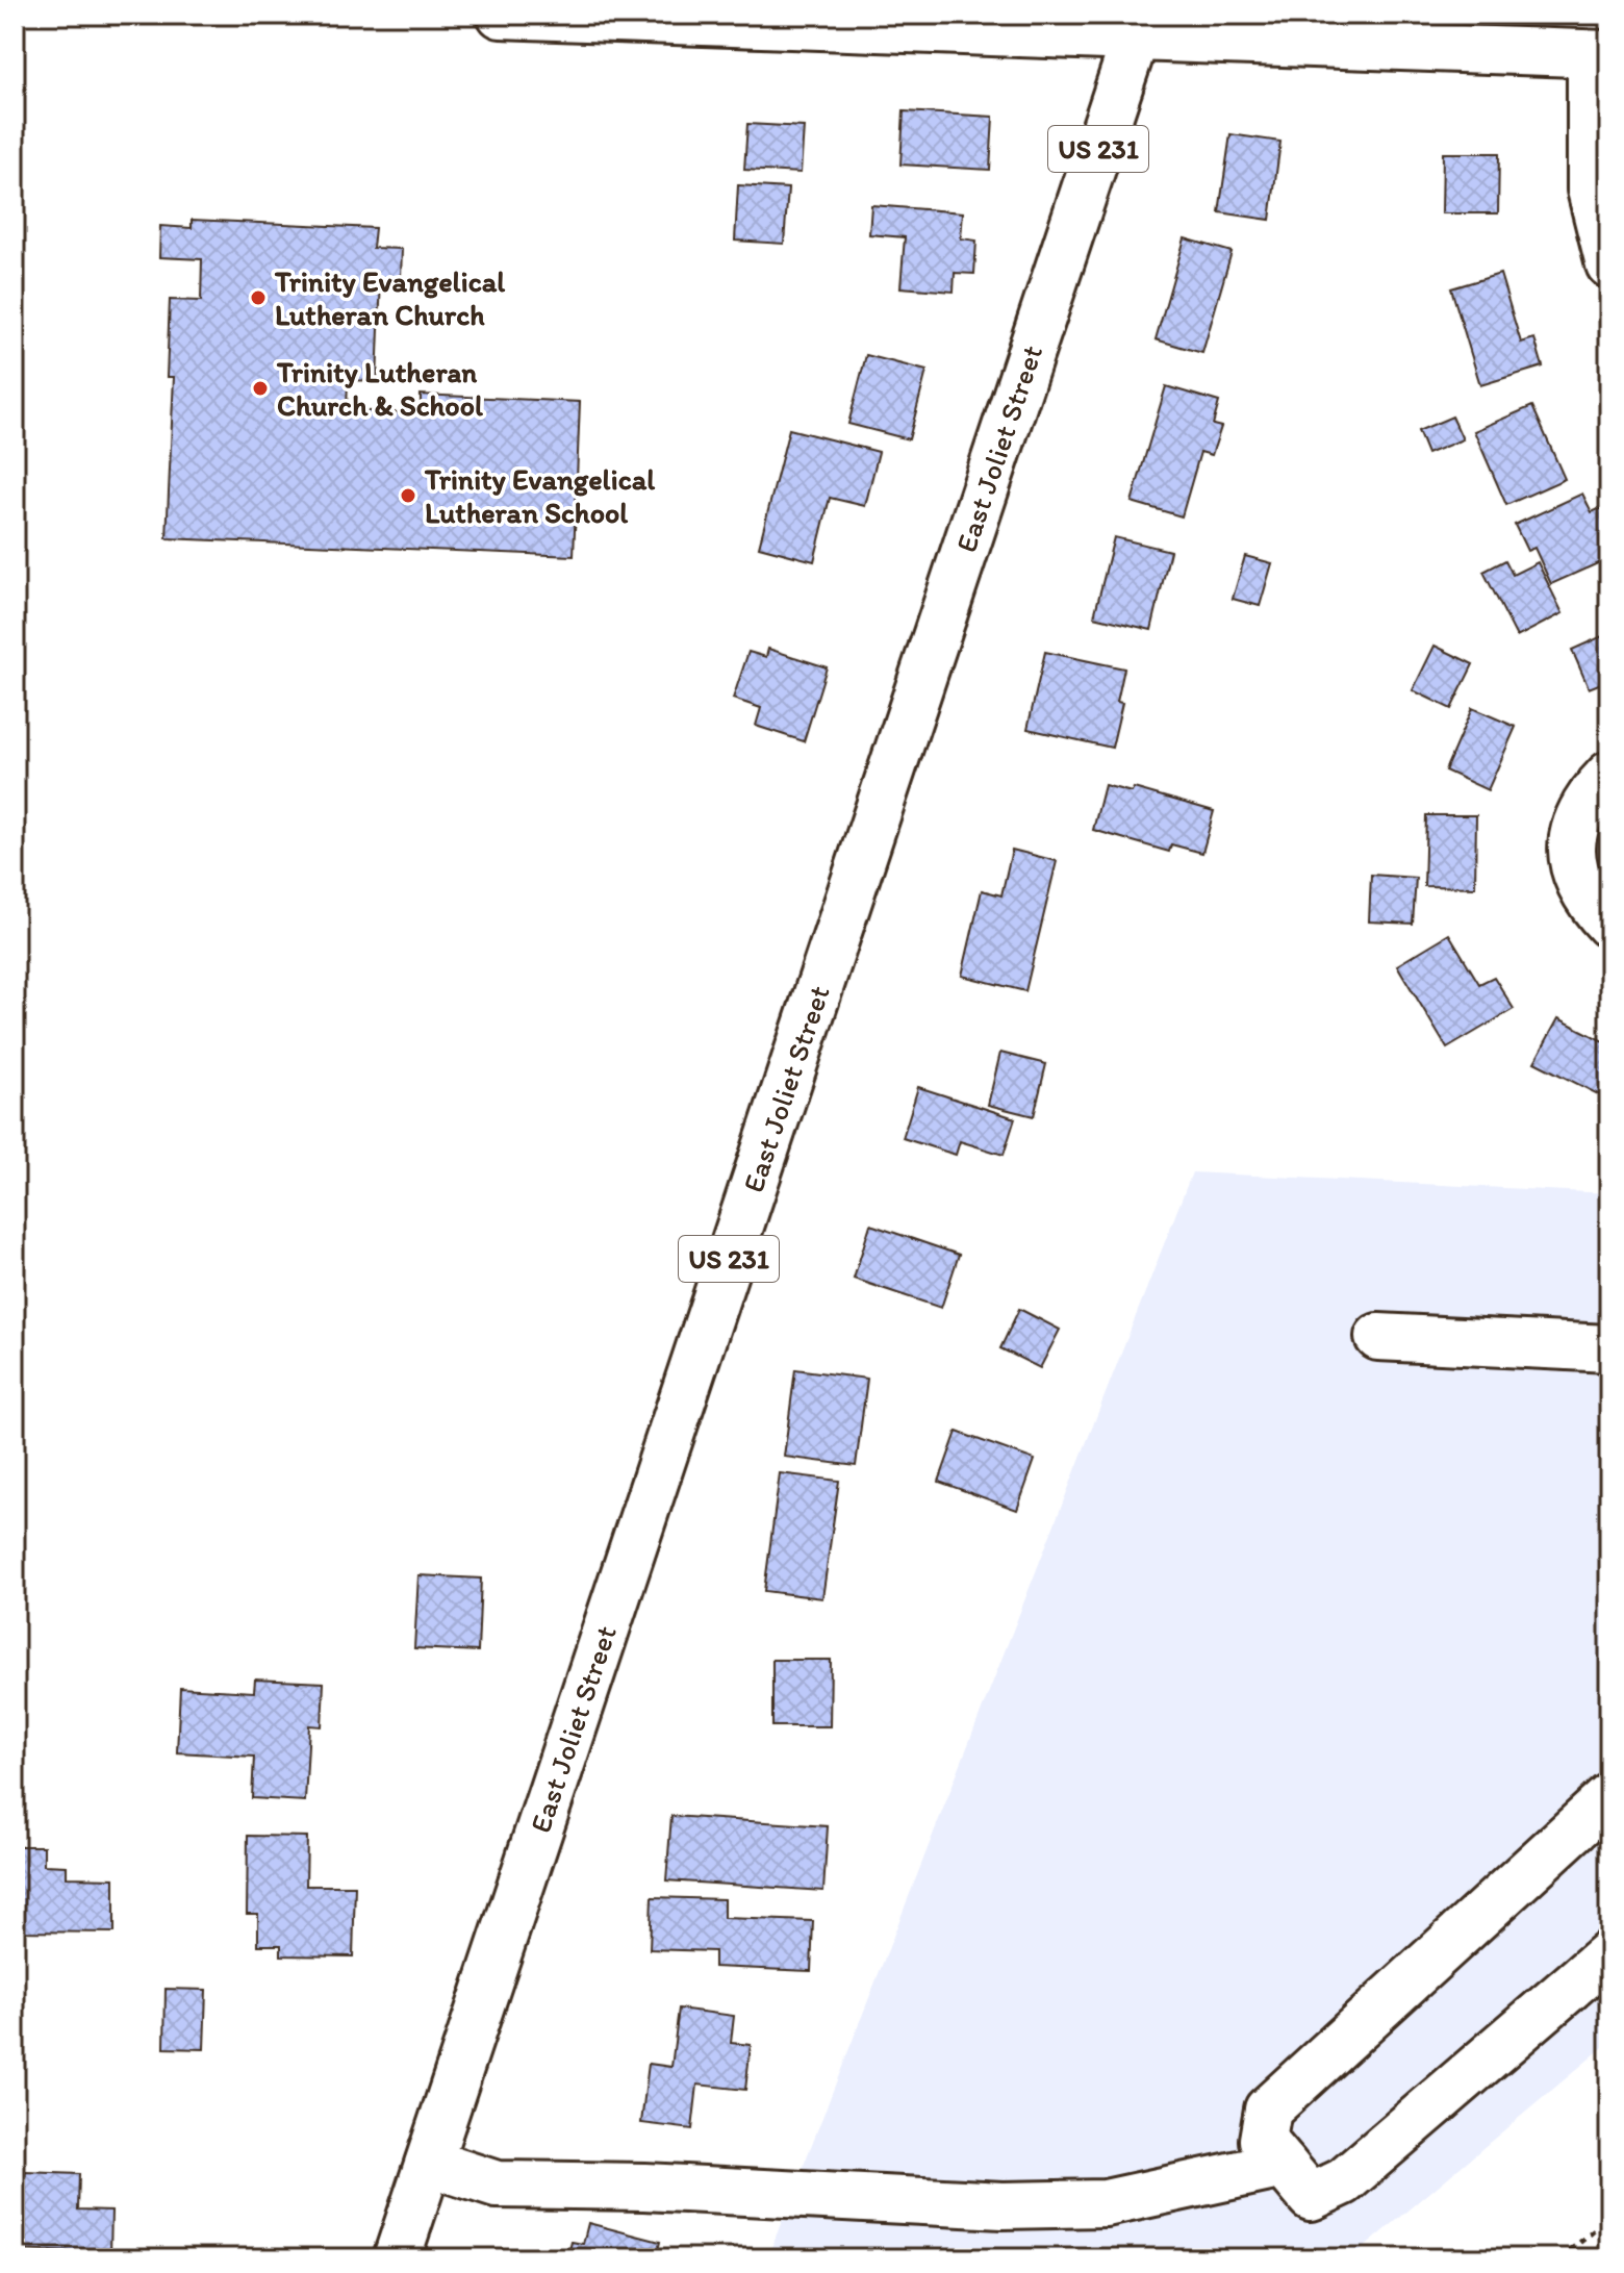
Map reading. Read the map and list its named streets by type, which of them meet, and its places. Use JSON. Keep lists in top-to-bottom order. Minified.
{"streets":{"main road":["US 231","East Joliet Street"]},"places":["Trinity Evangelical Lutheran Church","Trinity Lutheran Church & School","Trinity Evangelical Lutheran School"]}
